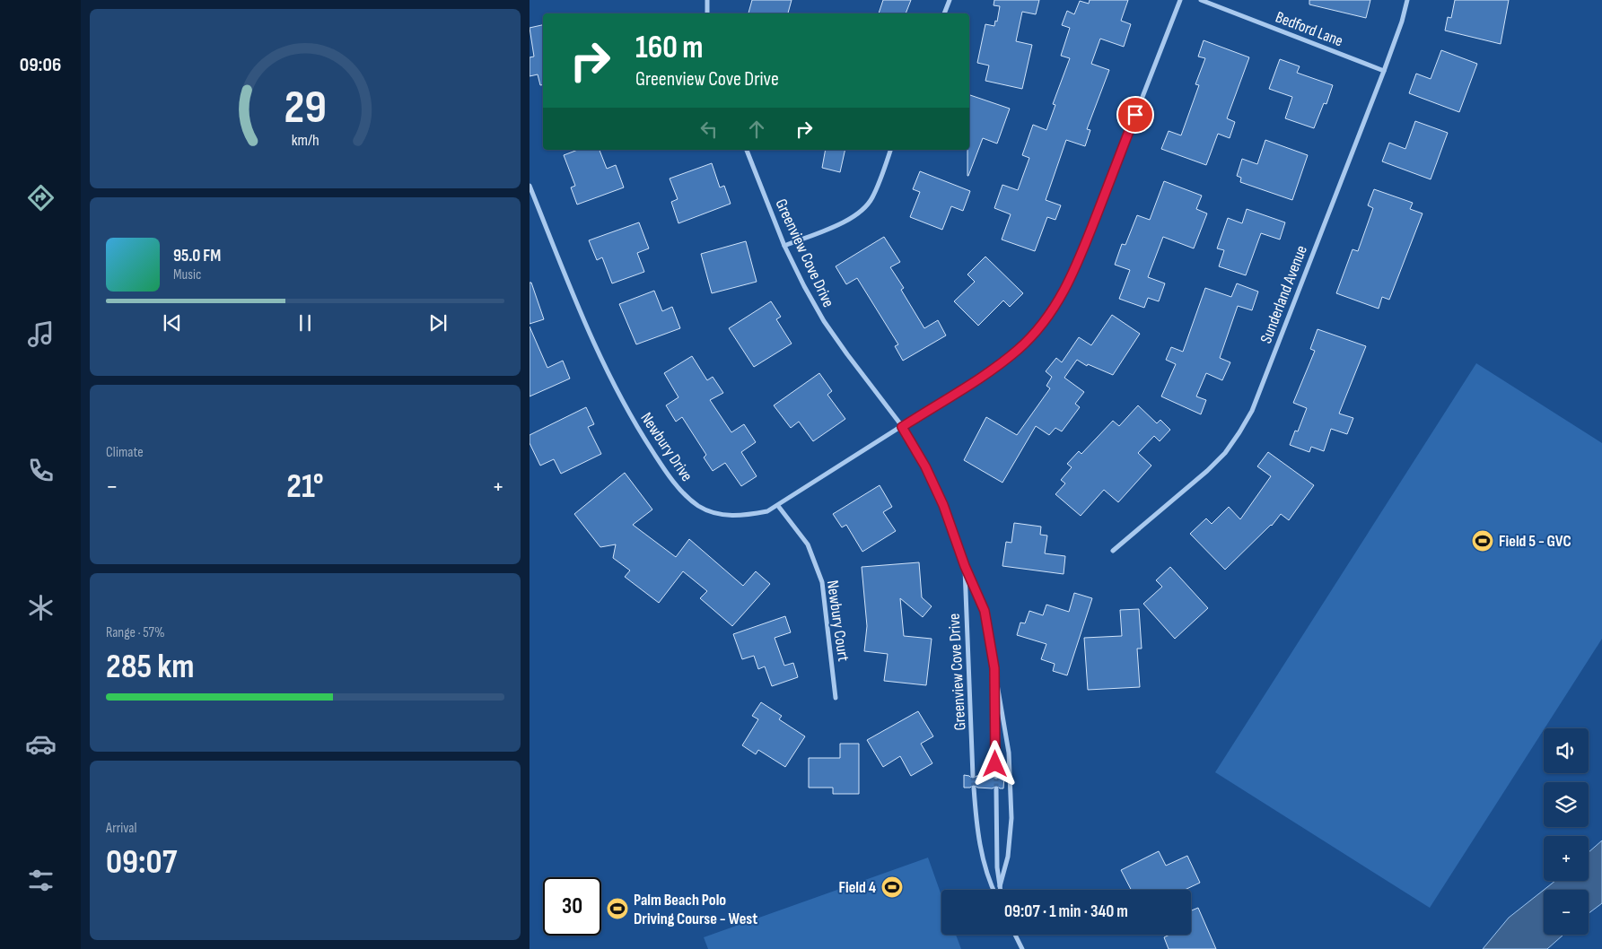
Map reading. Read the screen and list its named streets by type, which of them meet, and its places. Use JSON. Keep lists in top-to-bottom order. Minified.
{"streets":{"street":["Bedford Lane","Greenview Cove Drive","Sunderland Avenue","Newbury Drive","Newbury Court"]},"crossings":[["Bedford Lane","Sunderland Avenue"],["Greenview Cove Drive","Newbury Drive"],["Newbury Drive","Newbury Court"]],"places":{"sports":["Field 5 - GVC","Field 4","Palm Beach Polo Driving Course - West"]},"page":{"tabs":"09:06","turn":["160 m","Greenview Cove Drive"],"song":["95.0 FM","Music"],"tile":["Climate",["Range · 57%","285 km"],["Arrival","09:07"]],"heat":["−","21°","+"],"map_buttons":["+","−"],"limit":"30","trip":"09:07 · 1 min · 340 m","gauge":["29","km/h"]}}
